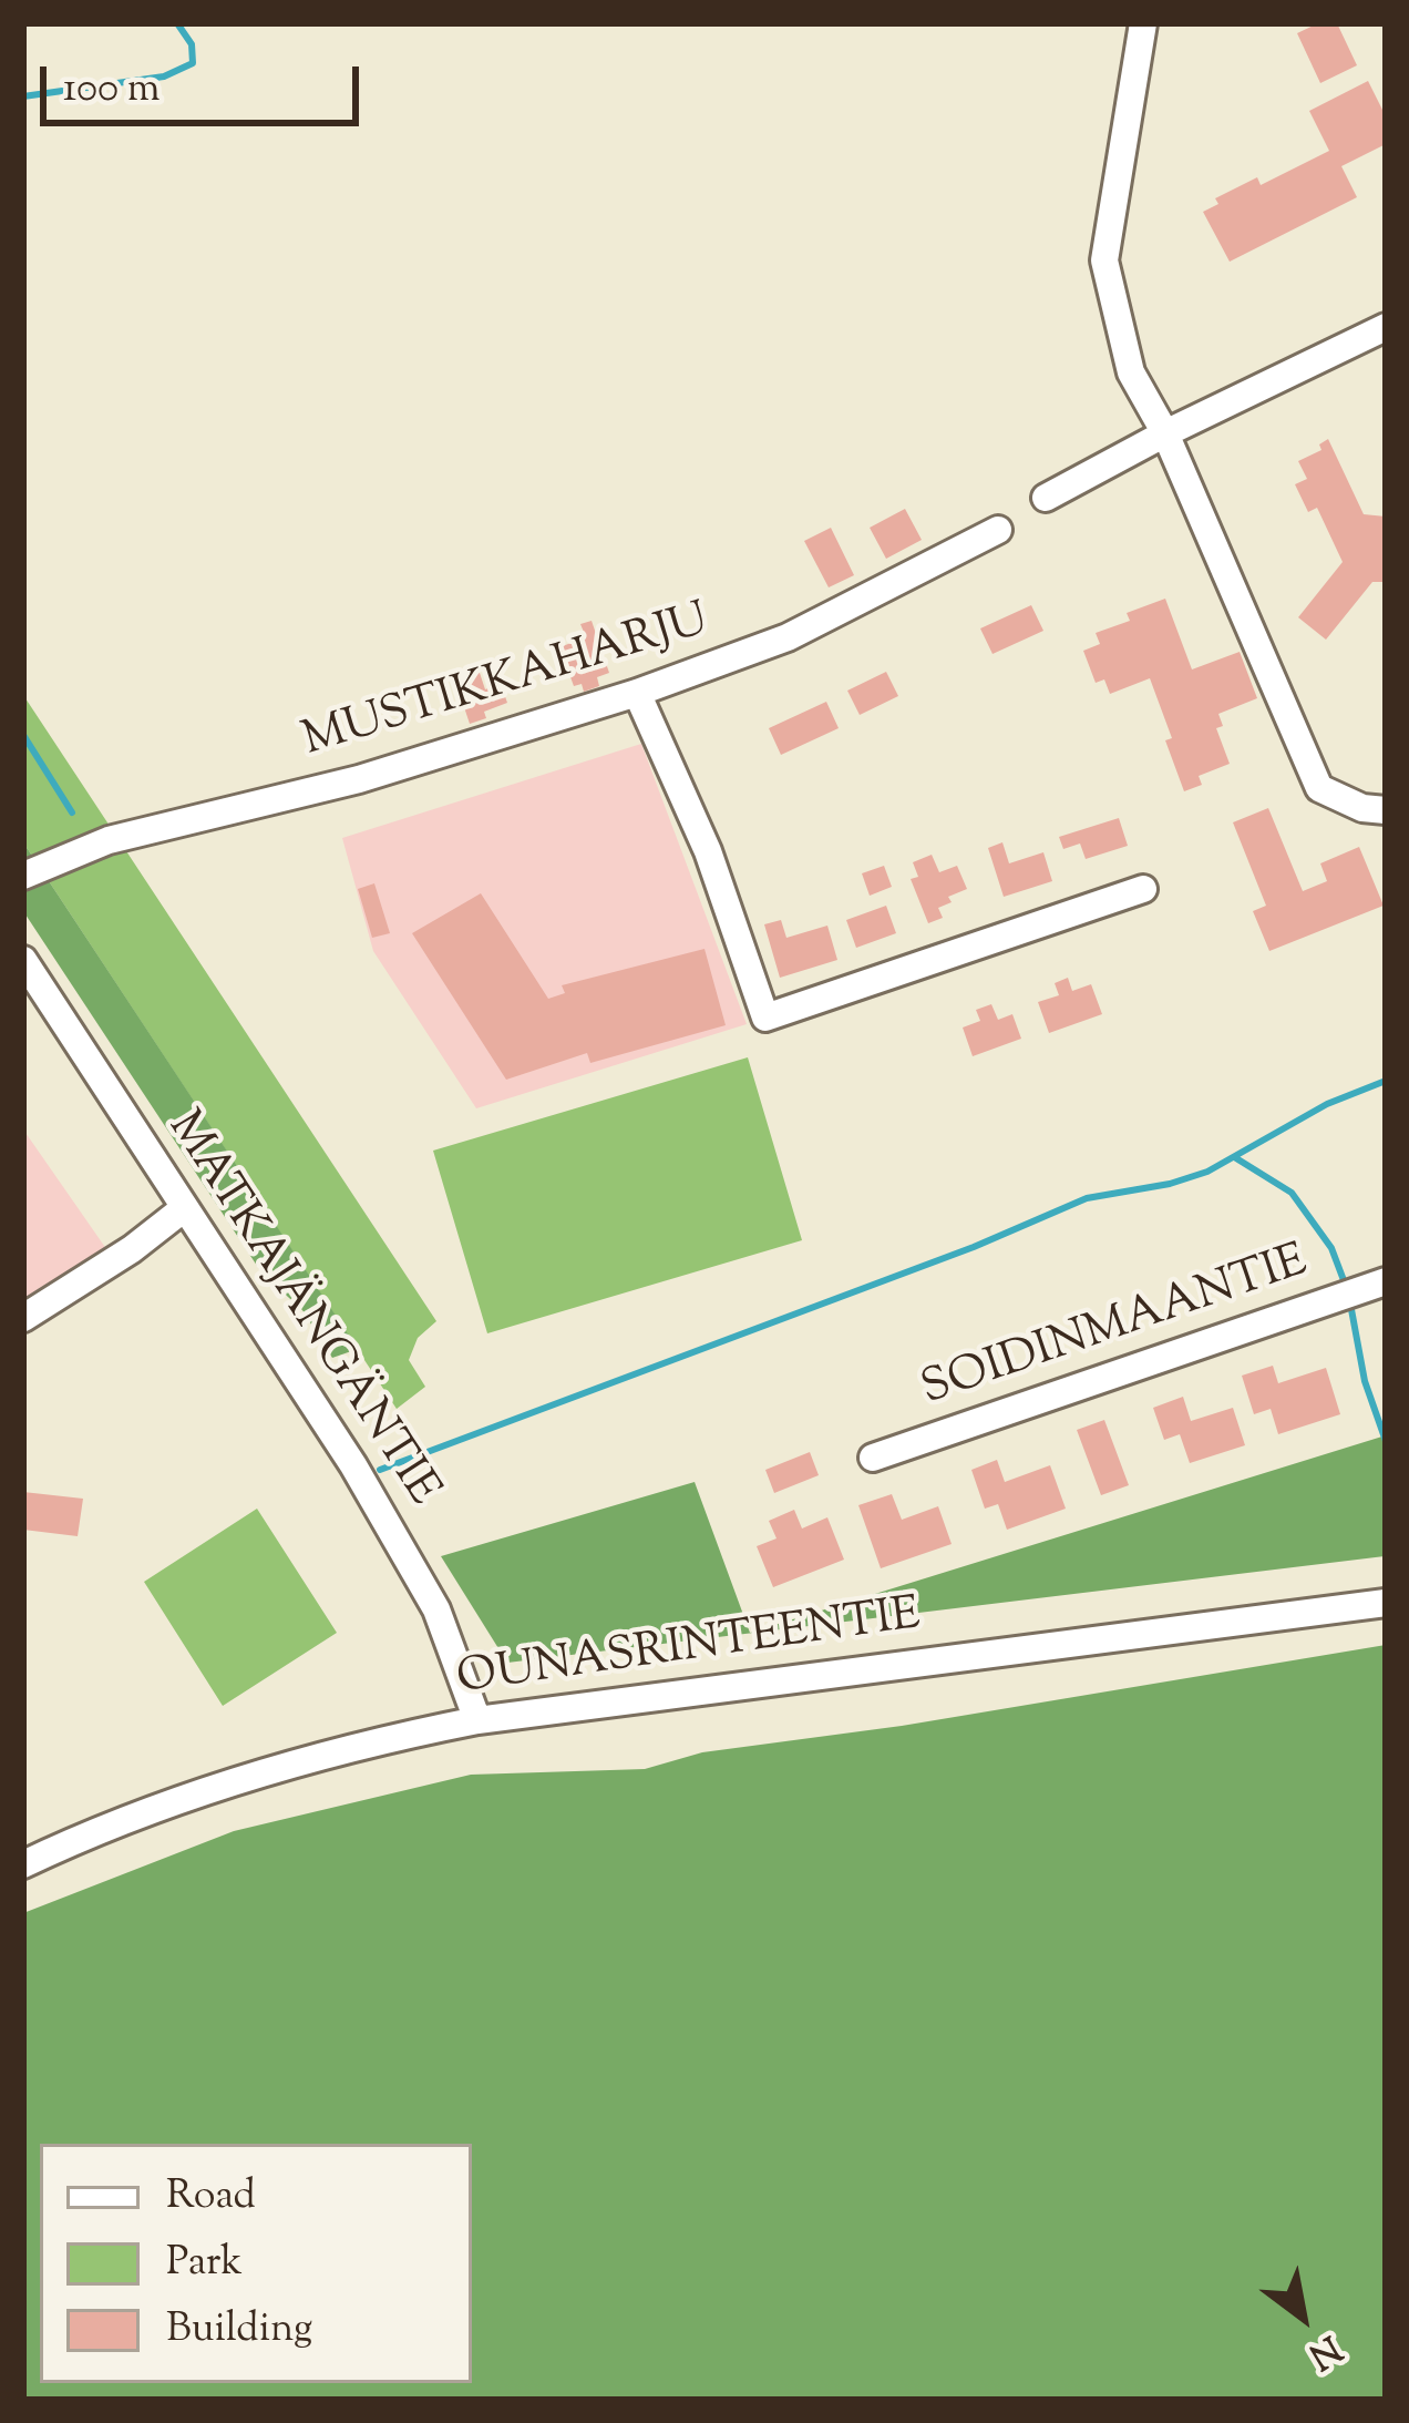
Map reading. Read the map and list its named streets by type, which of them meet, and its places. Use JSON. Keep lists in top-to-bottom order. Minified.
{"streets":{"street":["MUSTIKKAHARJU","MATKAJÄNGÄNTIE","SOIDINMAANTIE","OUNASRINTEENTIE"]},"crossings":[["MATKAJÄNGÄNTIE","OUNASRINTEENTIE"]],"legend":["Road","Park","Building"],"scale_bar":"100 m","north":"bottom right"}
